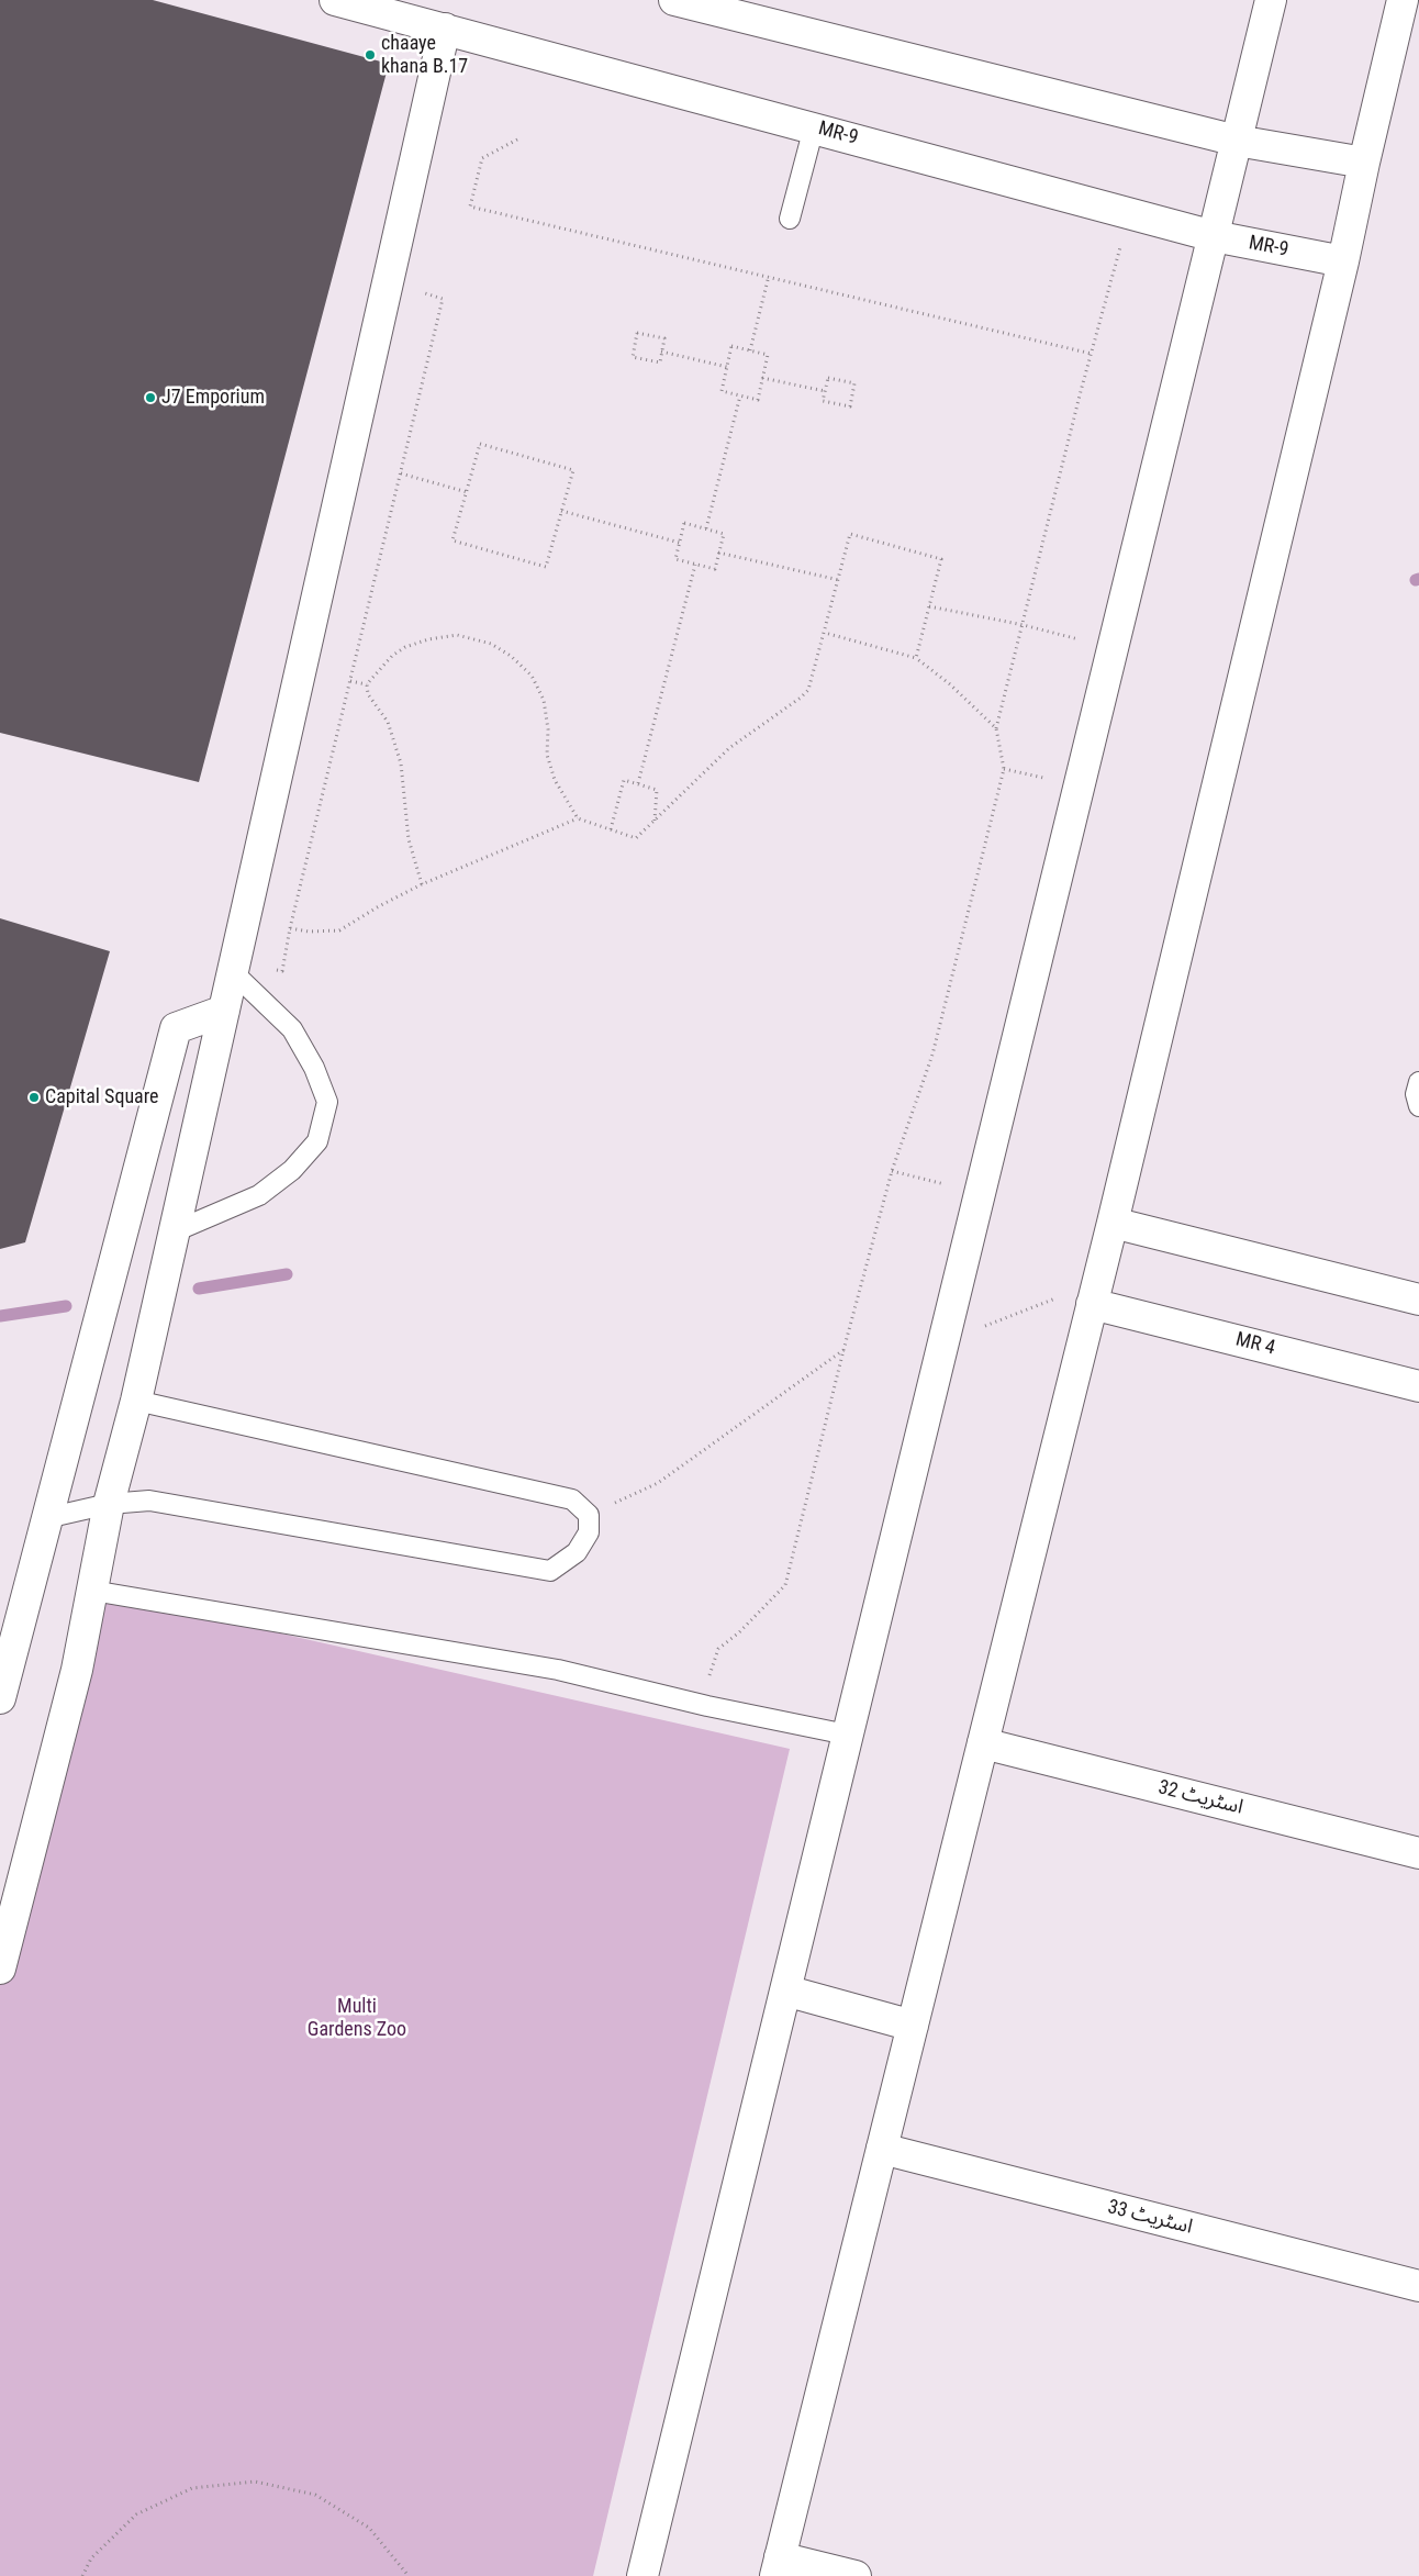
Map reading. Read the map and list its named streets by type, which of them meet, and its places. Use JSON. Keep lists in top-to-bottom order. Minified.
{"streets":{"street":["MR-9","MR 4","اسٹریٹ 32","اسٹریٹ 33"]},"parks":["Multi Gardens Zoo"],"places":["chaaye khana B.17","J7 Emporium","Capital Square"]}
